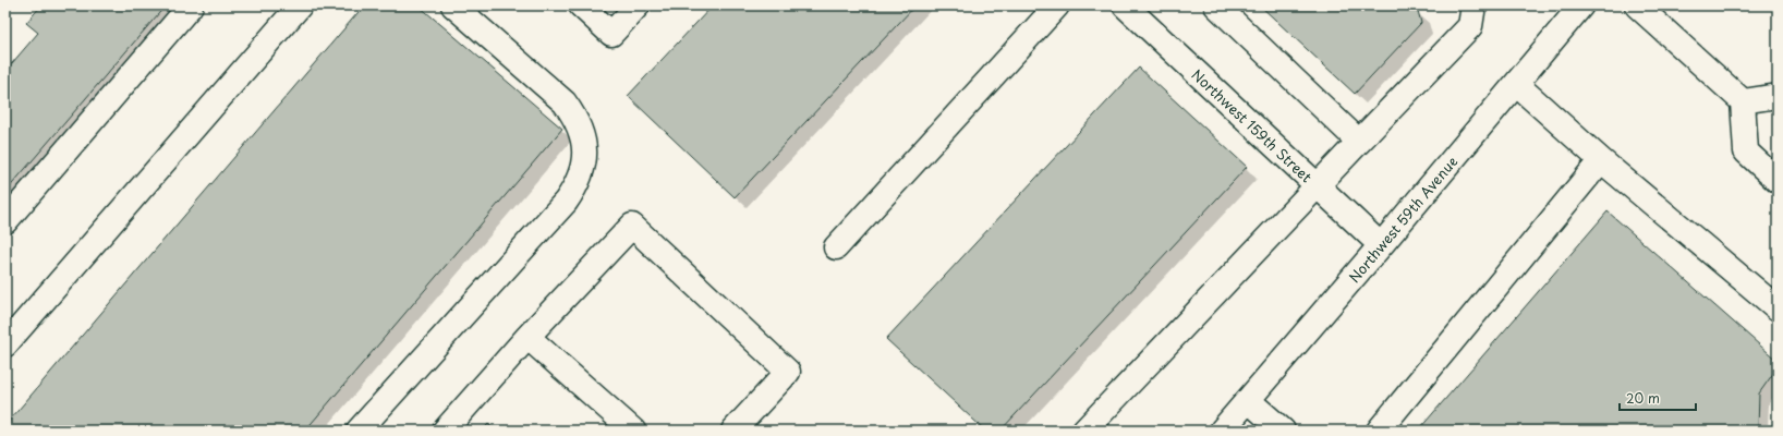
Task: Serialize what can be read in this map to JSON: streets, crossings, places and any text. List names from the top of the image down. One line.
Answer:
{"streets":{"street":["Northwest 159th Street","Northwest 59th Avenue"]},"crossings":[["Northwest 159th Street","Northwest 59th Avenue"]],"scale_bar":"20 m"}
